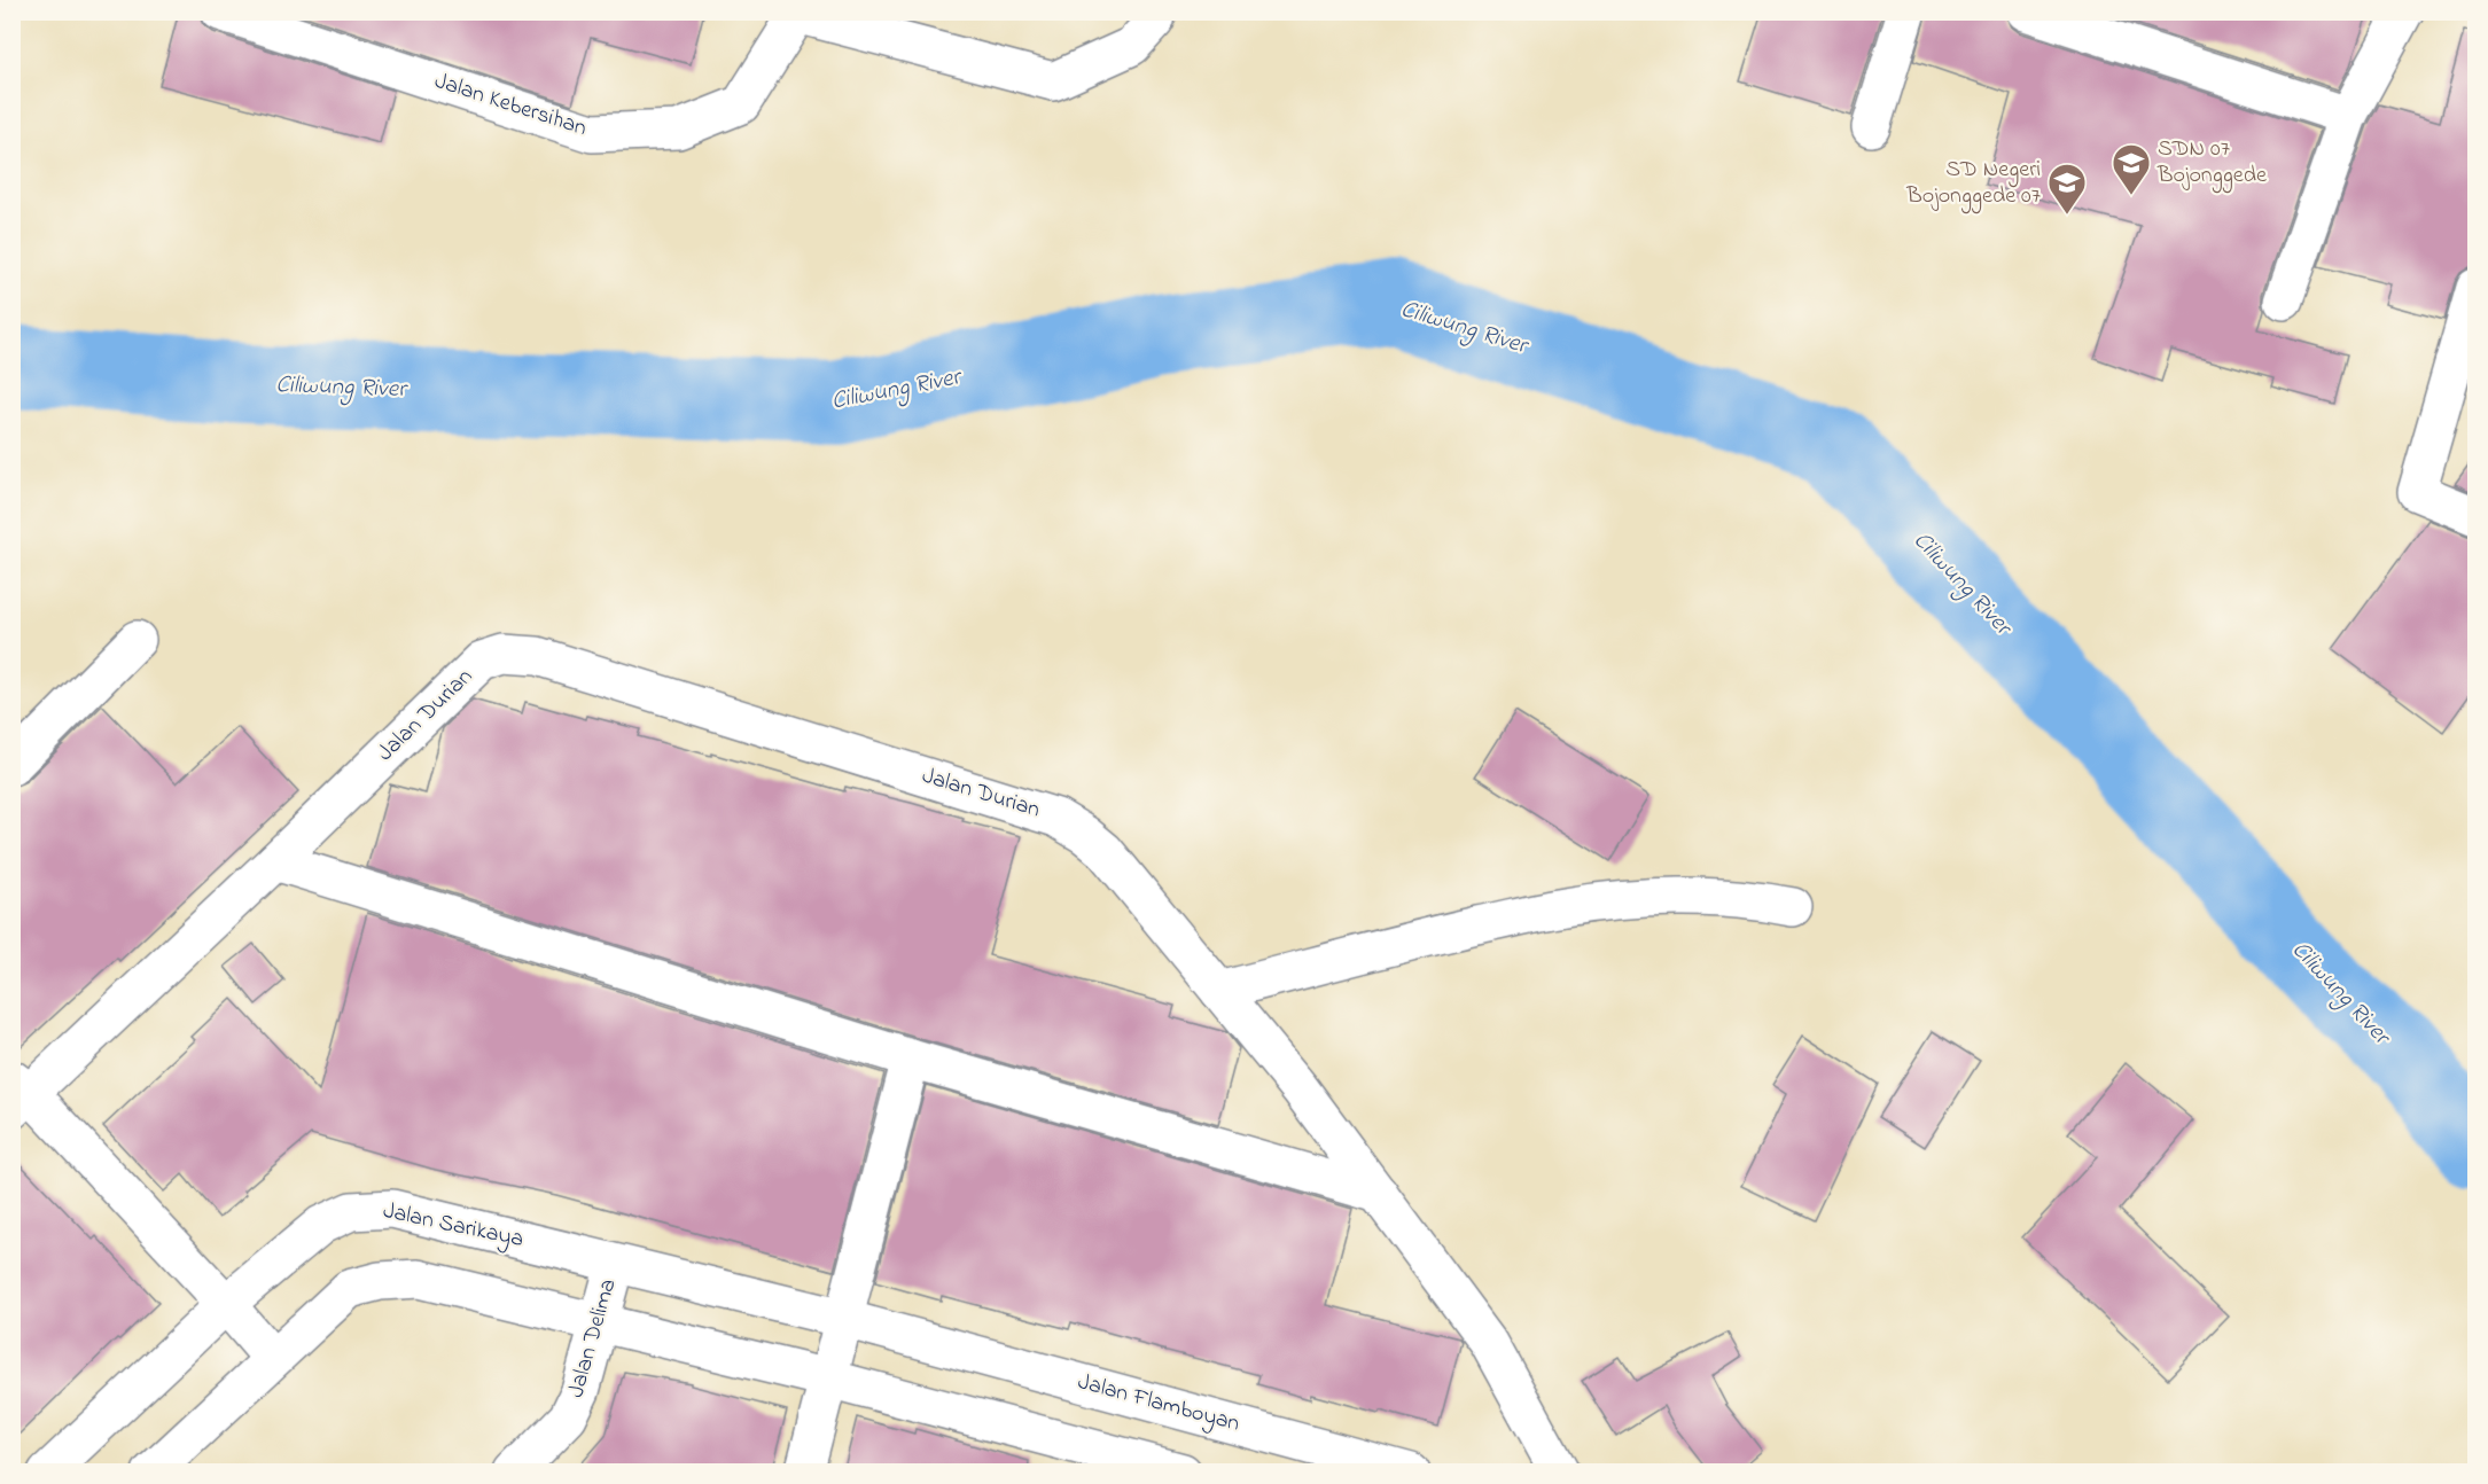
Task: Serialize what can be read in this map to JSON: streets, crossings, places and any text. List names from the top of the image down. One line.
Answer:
{"streets":{"street":["Jalan Kebersihan","Jalan Durian","Jalan Sarikaya","Jalan Delima","Jalan Flamboyan"]},"crossings":[["Jalan Sarikaya","Jalan Delima"],["Jalan Sarikaya","Jalan Flamboyan"]],"water":["Ciliwung River"],"places":{"school or university":["SDN 07 Bojonggede","SD Negeri Bojonggede 07"]}}
